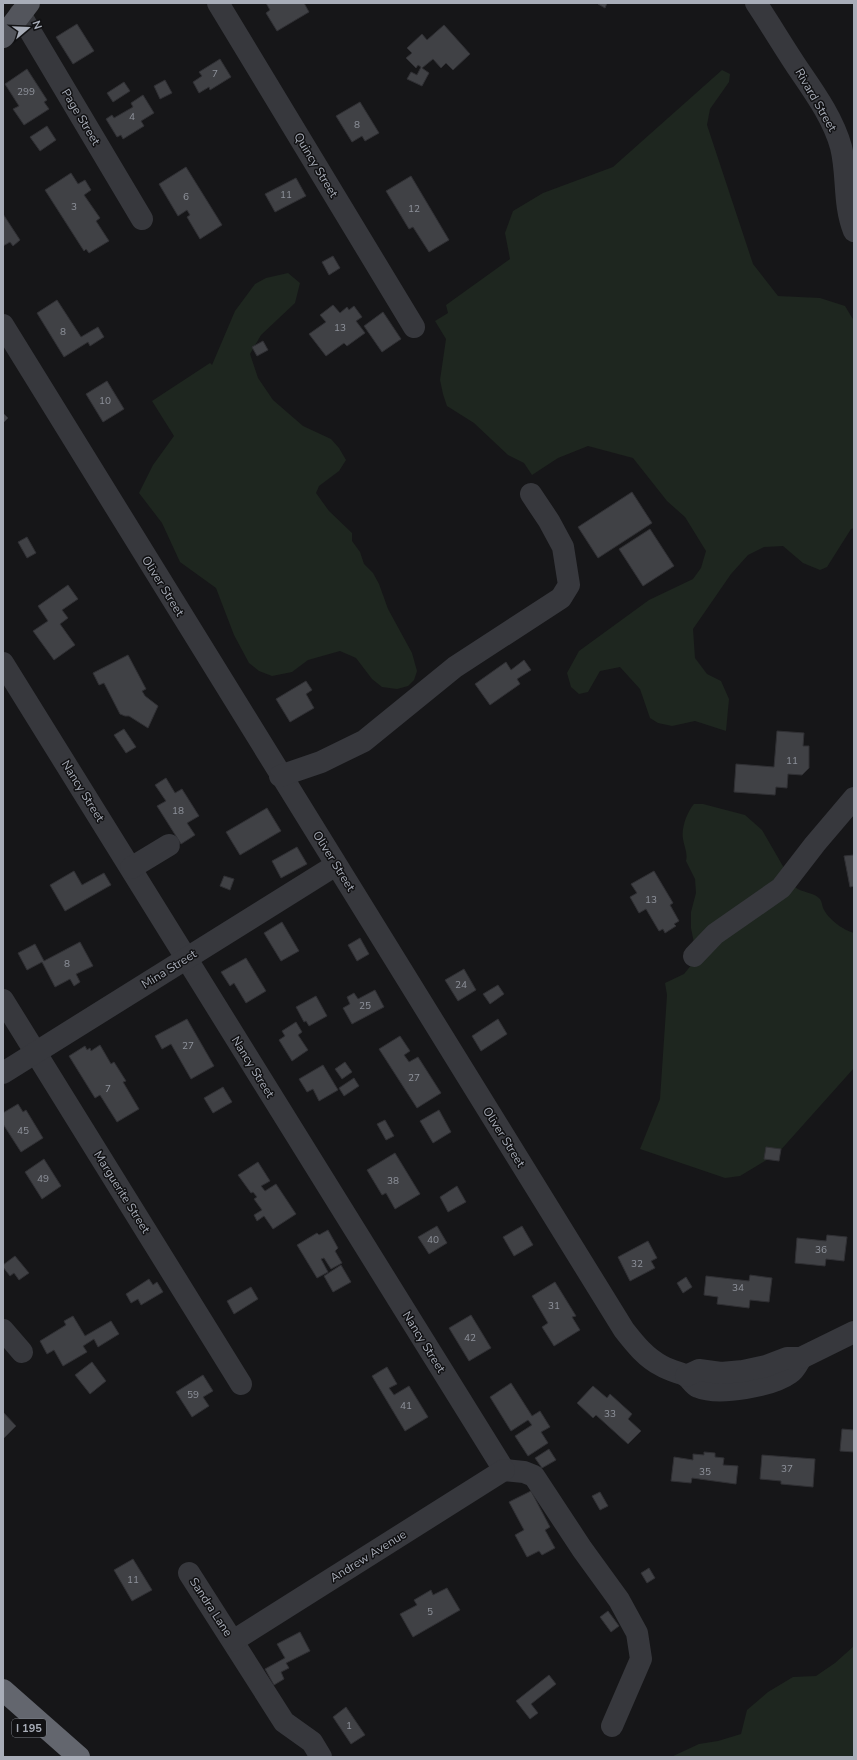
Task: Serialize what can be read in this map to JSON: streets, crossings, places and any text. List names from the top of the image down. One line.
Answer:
{"streets":{"highway":["I 195"],"street":["Rivard Street","Page Street","Quincy Street","Oliver Street","Nancy Street","Mina Street","Marguerite Street","Andrew Avenue","Sandra Lane"]},"crossings":[["Oliver Street","Mina Street"],["Nancy Street","Mina Street"],["Nancy Street","Andrew Avenue"],["Mina Street","Marguerite Street"],["Andrew Avenue","Sandra Lane"]],"house_numbers":["7","299","4","8","11","6","3","12","13","8","10","11","18","13","8","24","25","27","27","7","45","49","38","40","36","32","34","31","42","59","41","33","37","35","11","5","1"],"north":"right"}
